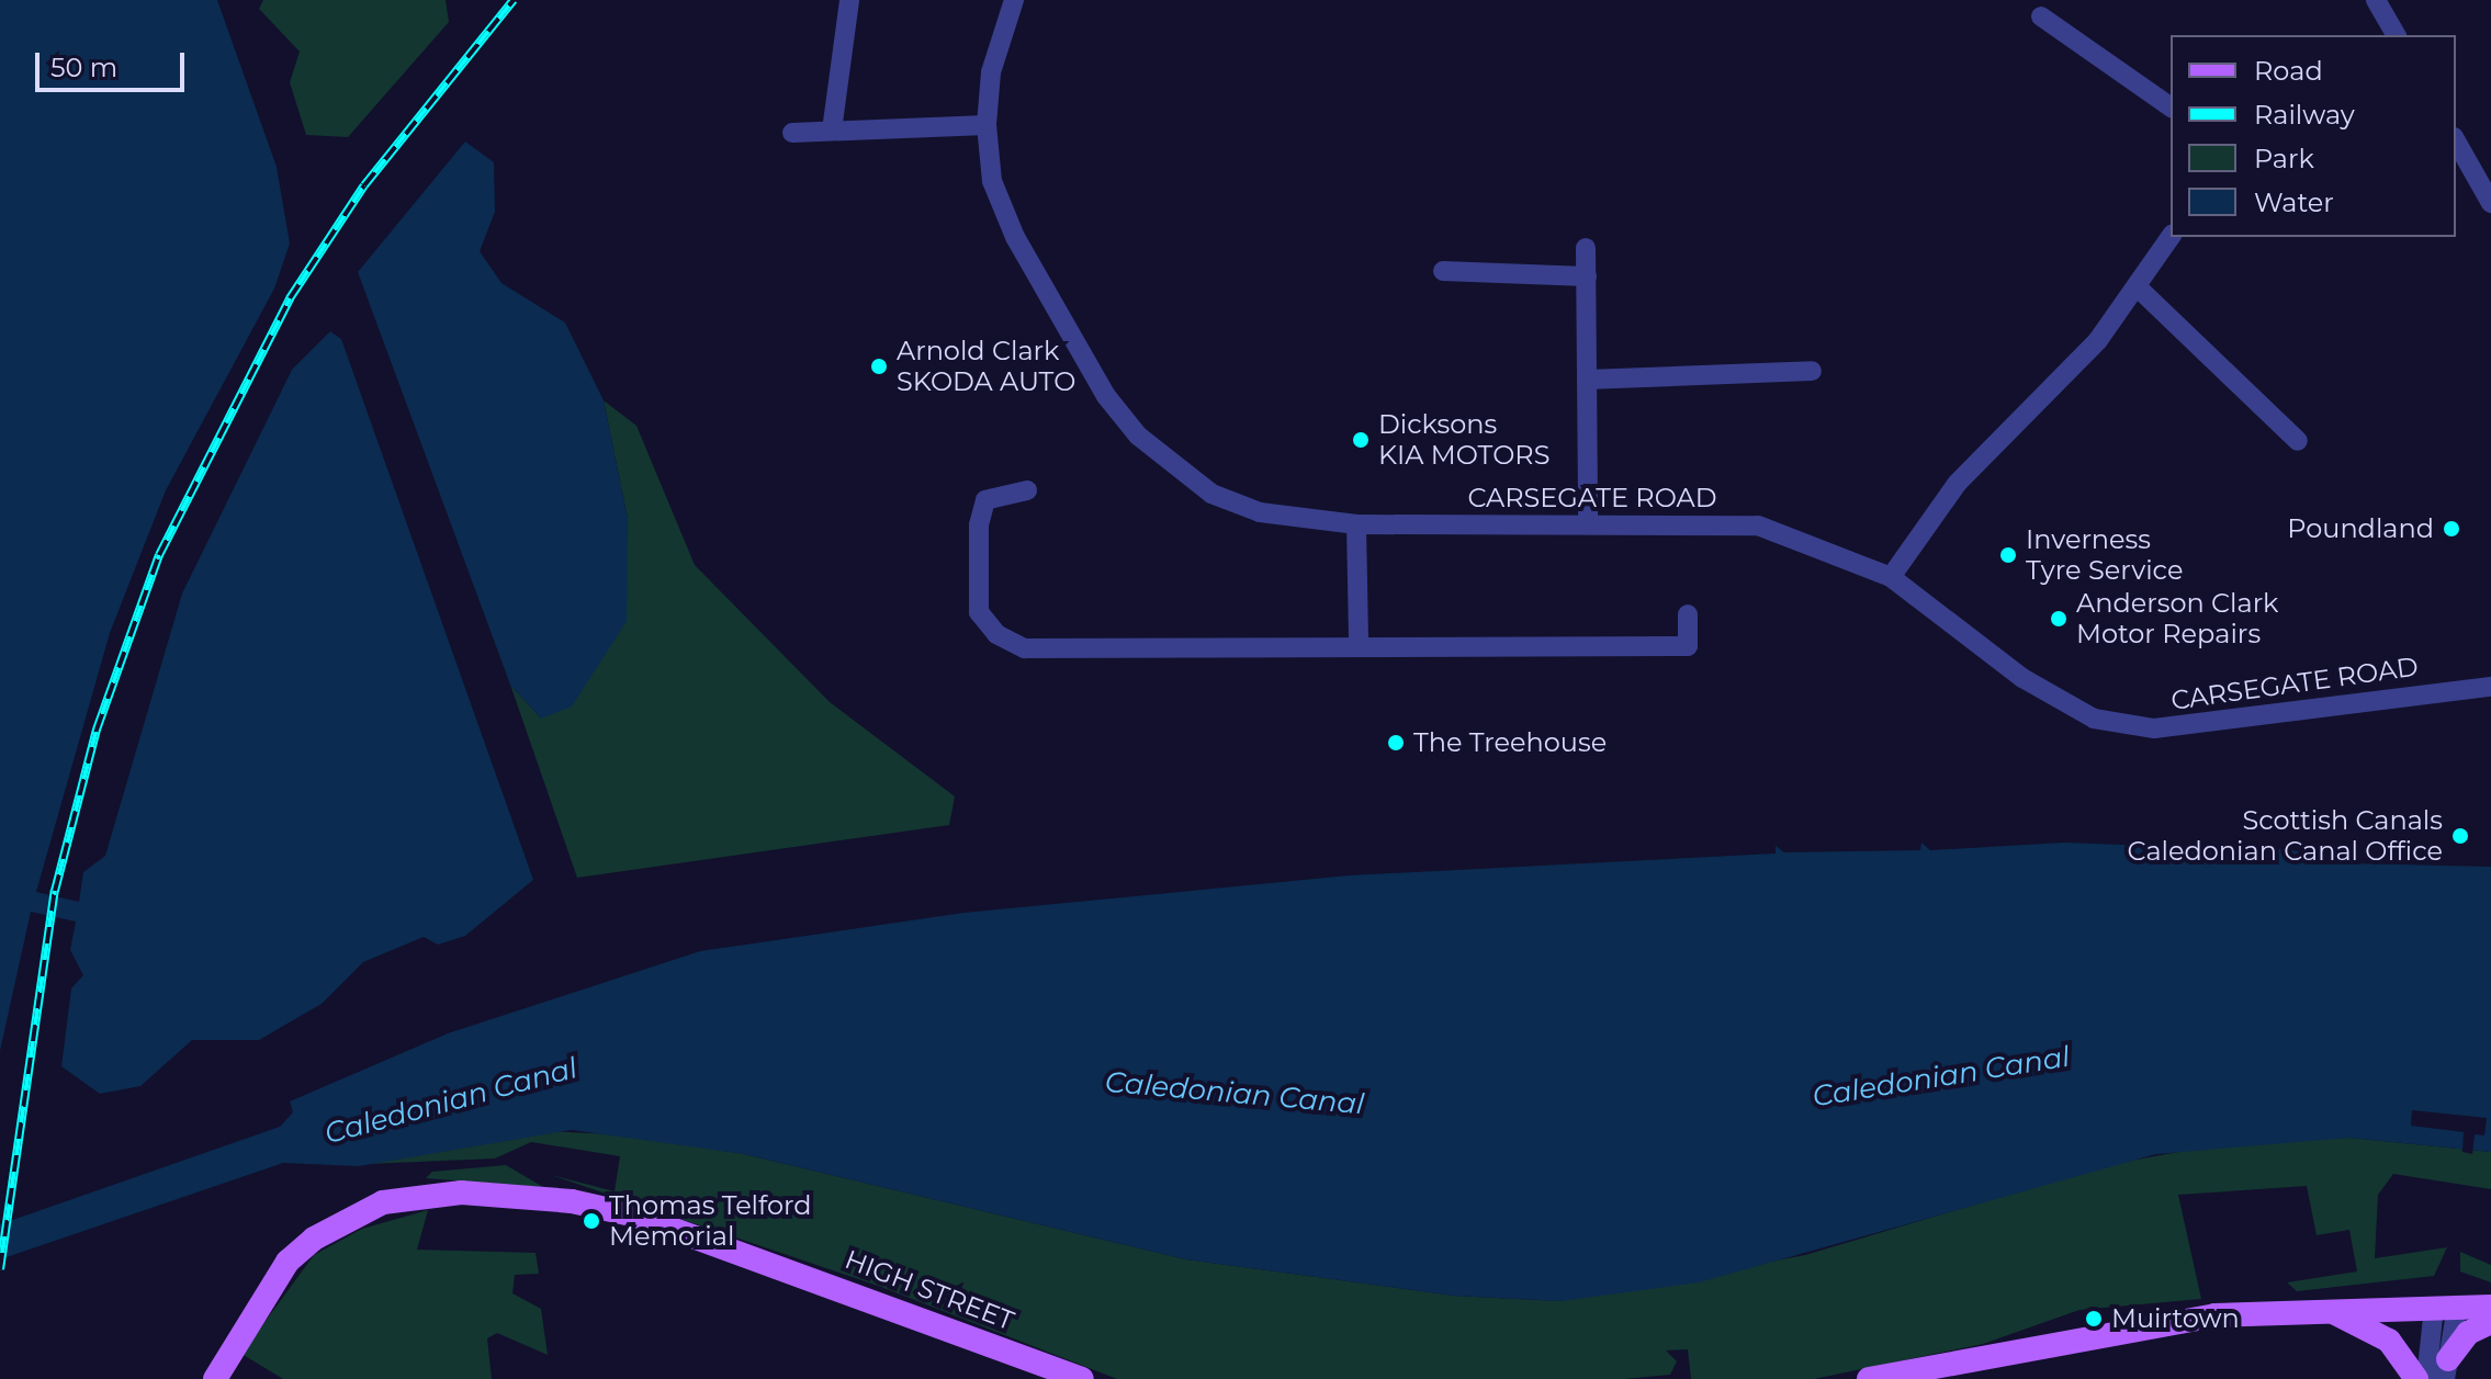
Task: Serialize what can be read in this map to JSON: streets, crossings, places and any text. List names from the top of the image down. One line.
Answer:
{"streets":{"main road":["HIGH STREET"],"street":["CARSEGATE ROAD"]},"water":["Caledonian Canal"],"places":["Arnold Clark SKODA AUTO","Dicksons KIA MOTORS","Poundland","Inverness Tyre Service","Anderson Clark Motor Repairs","The Treehouse","Scottish Canals Caledonian Canal Office","Thomas Telford Memorial","Muirtown"],"legend":["Road","Railway","Park","Water"],"scale_bar":"50 m"}
